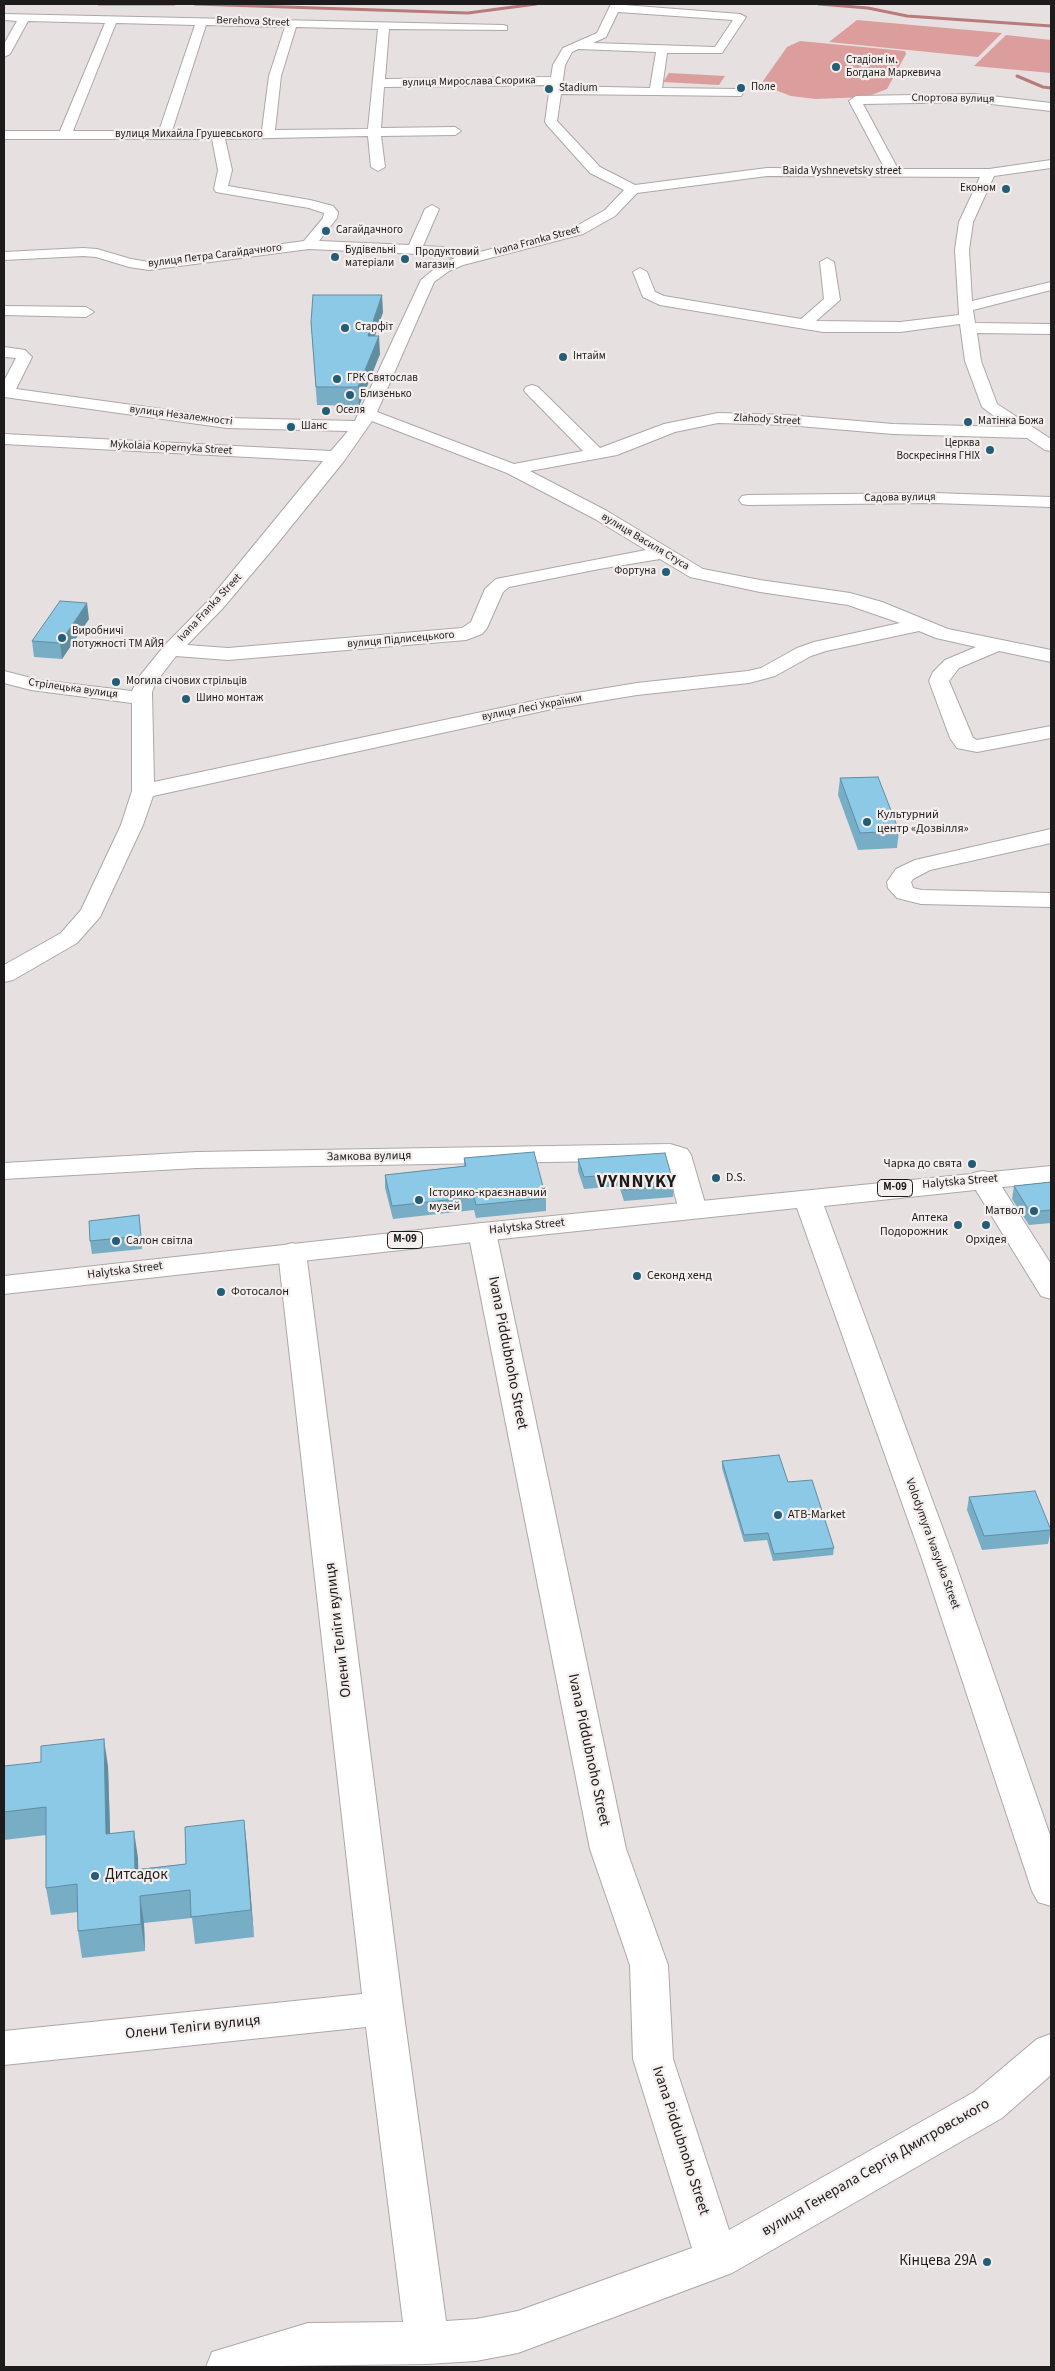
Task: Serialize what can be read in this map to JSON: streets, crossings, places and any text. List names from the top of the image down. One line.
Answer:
{"streets":{"street":["Berehova Street","вулиця Мирослава Скорика","Спортова вулиця","вулиця Михайла Грушевського","Baida Vyshnevetsky street","Ivana Franka Street","вулиця Петра Сагайдачного","вулиця Незалежності","Zlahody Street","Mykolaia Kopernyka Street","Садова вулиця","вулиця Василя Стуса","вулиця Підлисецького","Стрілецька вулиця","вулиця Лесі Українки","Замкова вулиця","Halytska Street","М-09","Ivana Piddubnoho Street","Volodymyra Ivasyuka Street","Олени Теліги вулиця","вулиця Генерала Сергія Дмитровського"]},"crossings":[["Спортова вулиця","Baida Vyshnevetsky street"],["Baida Vyshnevetsky street","Ivana Franka Street"],["Ivana Franka Street","вулиця Петра Сагайдачного"],["Ivana Franka Street","вулиця Незалежності"],["Ivana Franka Street","Mykolaia Kopernyka Street"],["Ivana Franka Street","вулиця Василя Стуса"],["Ivana Franka Street","вулиця Підлисецького"],["Ivana Franka Street","Стрілецька вулиця"],["Ivana Franka Street","вулиця Лесі Українки"],["вулиця Незалежності","вулиця Василя Стуса"],["Zlahody Street","вулиця Василя Стуса"],["вулиця Василя Стуса","вулиця Підлисецького"],["вулиця Василя Стуса","вулиця Лесі Українки"],["Замкова вулиця","Halytska Street"],["Halytska Street","Ivana Piddubnoho Street"],["Halytska Street","Volodymyra Ivasyuka Street"],["Halytska Street","Олени Теліги вулиця"],["Ivana Piddubnoho Street","вулиця Генерала Сергія Дмитровського"],["Олени Теліги вулиця","вулиця Генерала Сергія Дмитровського"]],"districts":["VYNNYKY"],"places":["Стадіон ім. Богдана Маркевича","Поле","Stadium","Економ","Сагайдачного","Будівельні матеріали","Продуктовий магазин","Старфіт","Інтайм","ГРК Святослав","Близенько","Оселя","Матінка Божа","Шанс","Церква Воскресіння ГНІХ","Фортуна","Виробничі потужності ТМ АЙЯ","Могила січових стрільців","Шино монтаж","Культурний центр «Дозвілля»","Чарка до свята","D.S.","Історико-краєзнавчий музей","Матвол","Аптека Подорожник","Орхідея","Салон світла","Секонд хенд","Фотосалон","ATB-Market","Дитсадок","Кінцева 29А"]}
